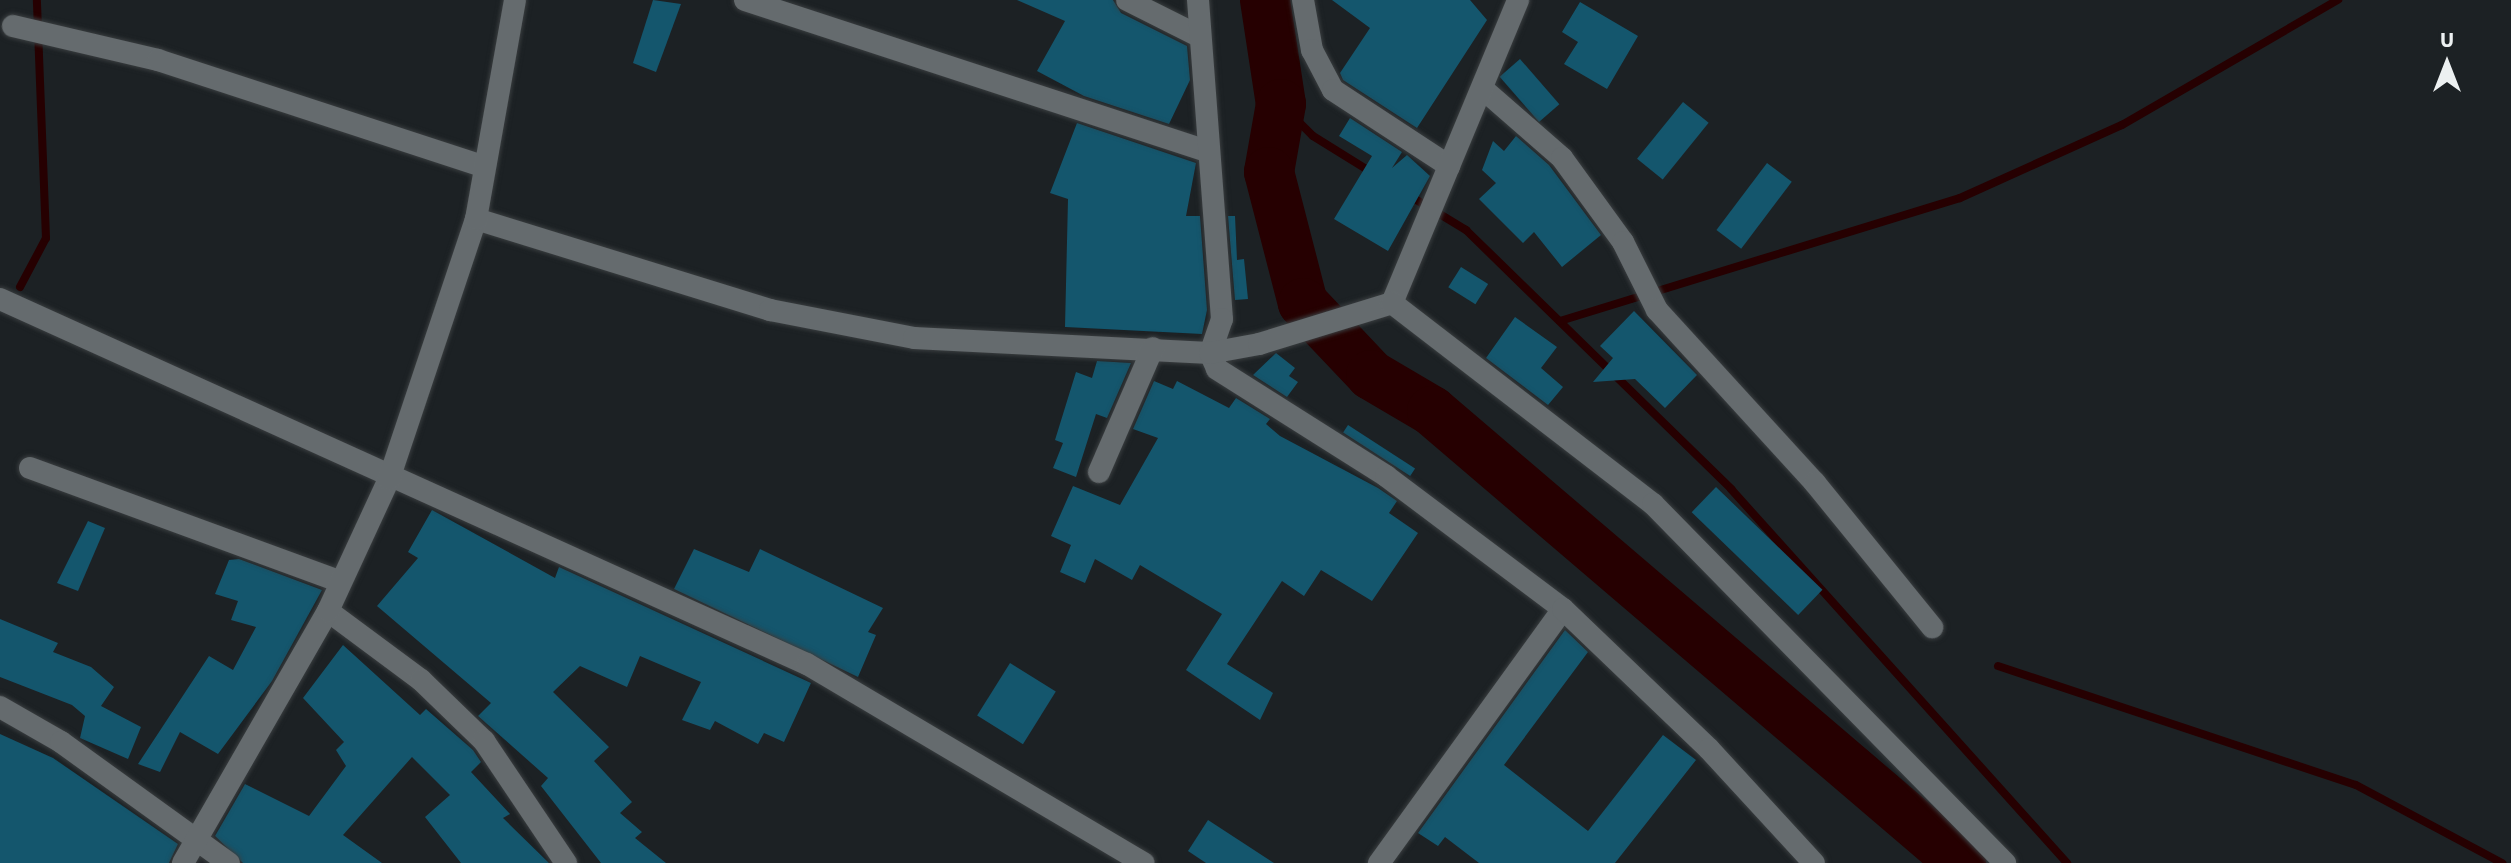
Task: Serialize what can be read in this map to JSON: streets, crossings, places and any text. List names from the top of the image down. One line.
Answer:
{"north":"top"}
